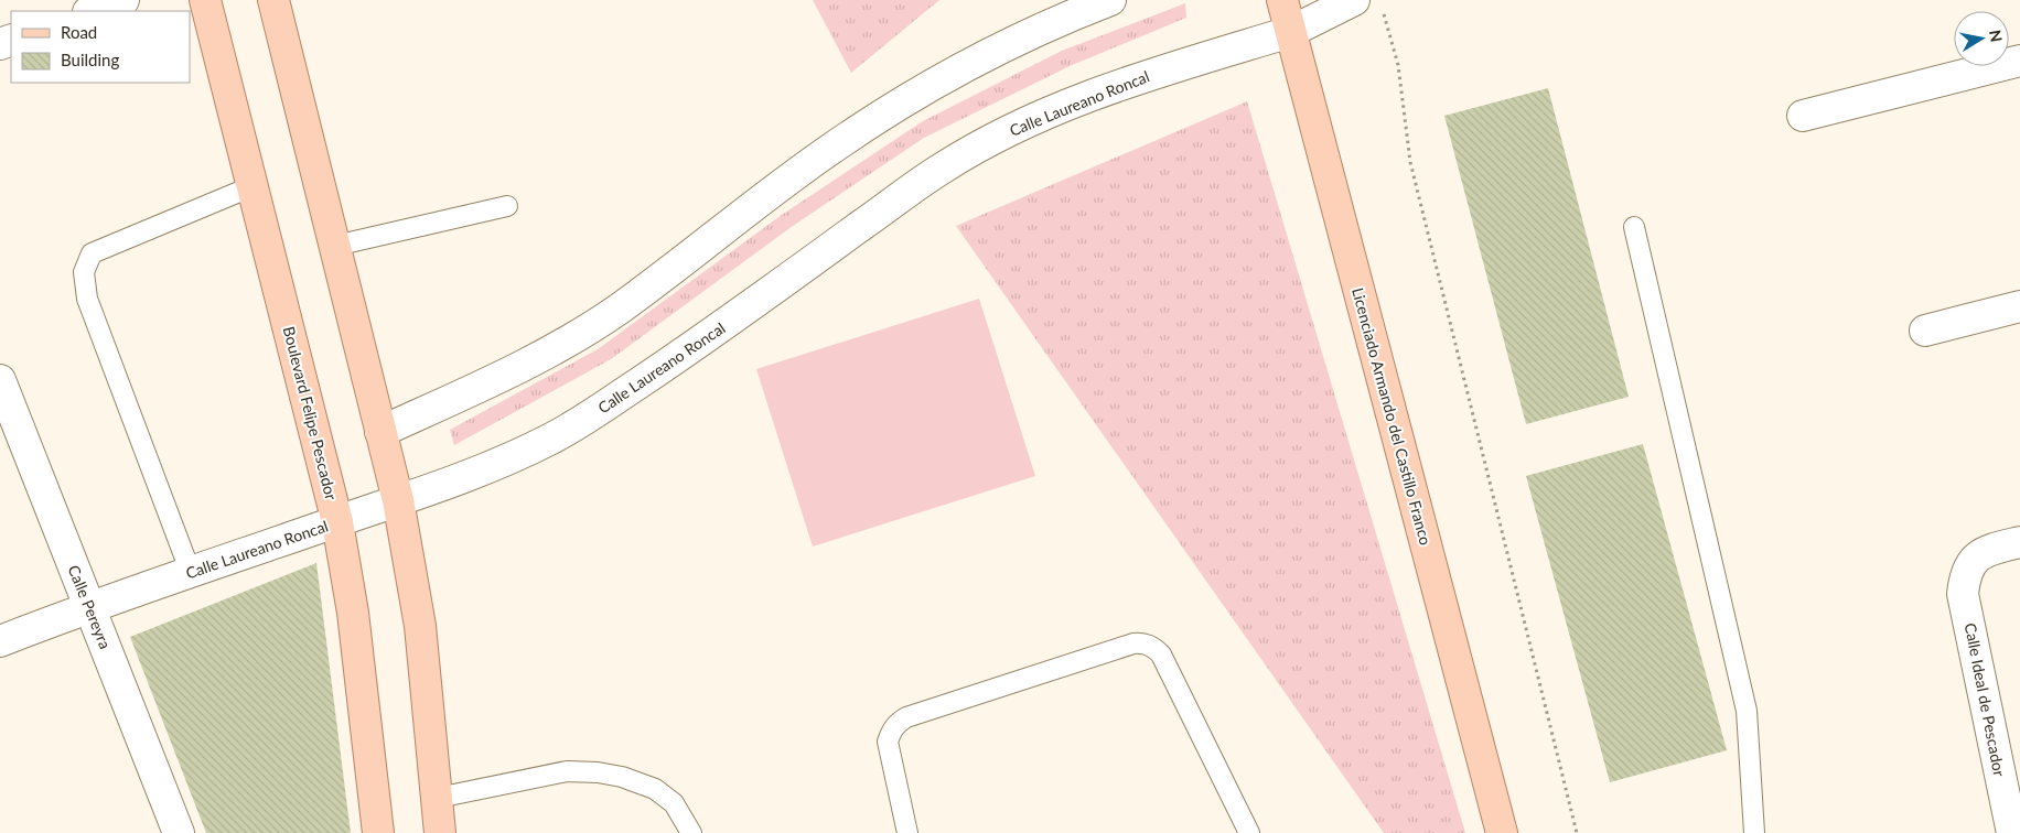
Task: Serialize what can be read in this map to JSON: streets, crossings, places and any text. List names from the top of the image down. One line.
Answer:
{"streets":{"main road":["Boulevard Felipe Pescador","Licenciado Armando del Castillo Franco"],"street":["Calle Laureano Roncal","Calle Pereyra","Calle Ideal de Pescador"]},"crossings":[["Calle Laureano Roncal","Boulevard Felipe Pescador"],["Calle Laureano Roncal","Licenciado Armando del Castillo Franco"],["Calle Laureano Roncal","Calle Pereyra"]],"legend":["Road","Building"],"north":"right"}
